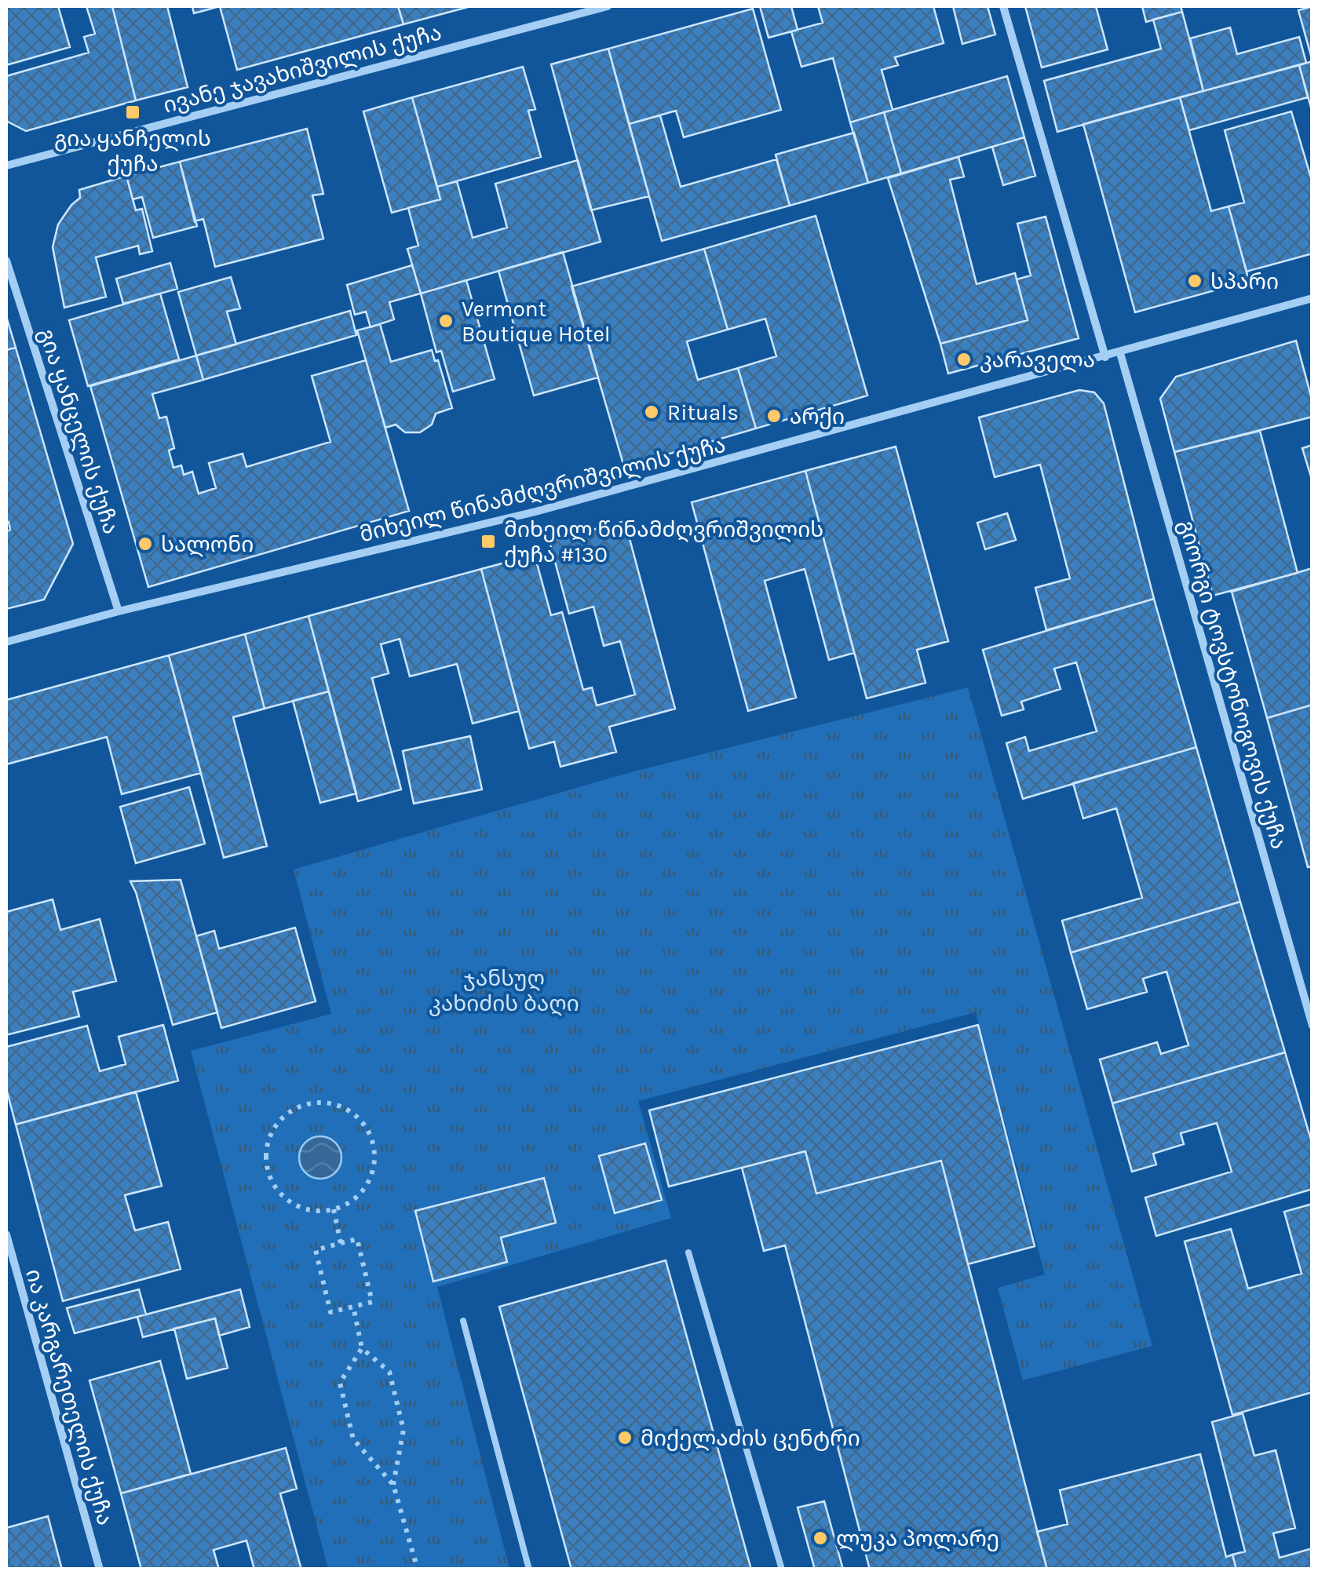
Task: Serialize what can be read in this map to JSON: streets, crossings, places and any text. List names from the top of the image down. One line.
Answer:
{"streets":{"street":["ივანე ჯავახიშვილის ქუჩა","გია ყანცელის ქუჩა","მიხეილ წინამძღვრიშვილის ქუჩა","გიორგი ტოვსტონოგოვის ქუჩა","ია კარგარეთელის ქუჩა"]},"crossings":[["გია ყანცელის ქუჩა","მიხეილ წინამძღვრიშვილის ქუჩა"],["მიხეილ წინამძღვრიშვილის ქუჩა","გიორგი ტოვსტონოგოვის ქუჩა"]],"parks":["ჯანსუღ კახიძის ბაღი"],"places":{"transit":["გია ყანჩელის ქუჩა","მიხეილ წინამძღვრიშვილის ქუჩა #130"],"other":["სპარი","Vermont Boutique Hotel","კარაველა","Rituals","არქი","სალონი","მიქელაძის ცენტრი","ლუკა პოლარე"]}}
